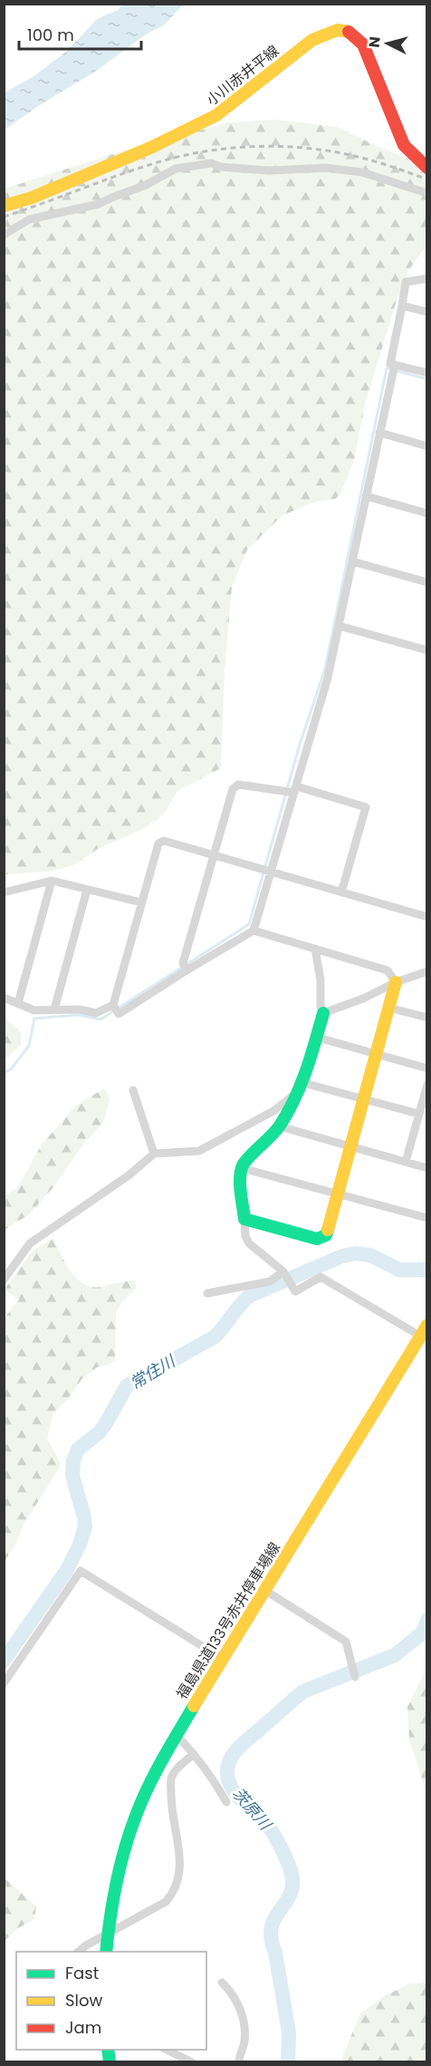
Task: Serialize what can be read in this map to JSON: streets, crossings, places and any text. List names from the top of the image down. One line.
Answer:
{"streets":{"main road":["小川赤井平線","福島県道133号赤井停車場線"]},"water":["常住川","茨原川"],"legend":["Fast","Slow","Jam"],"scale_bar":"100 m","north":"left"}
